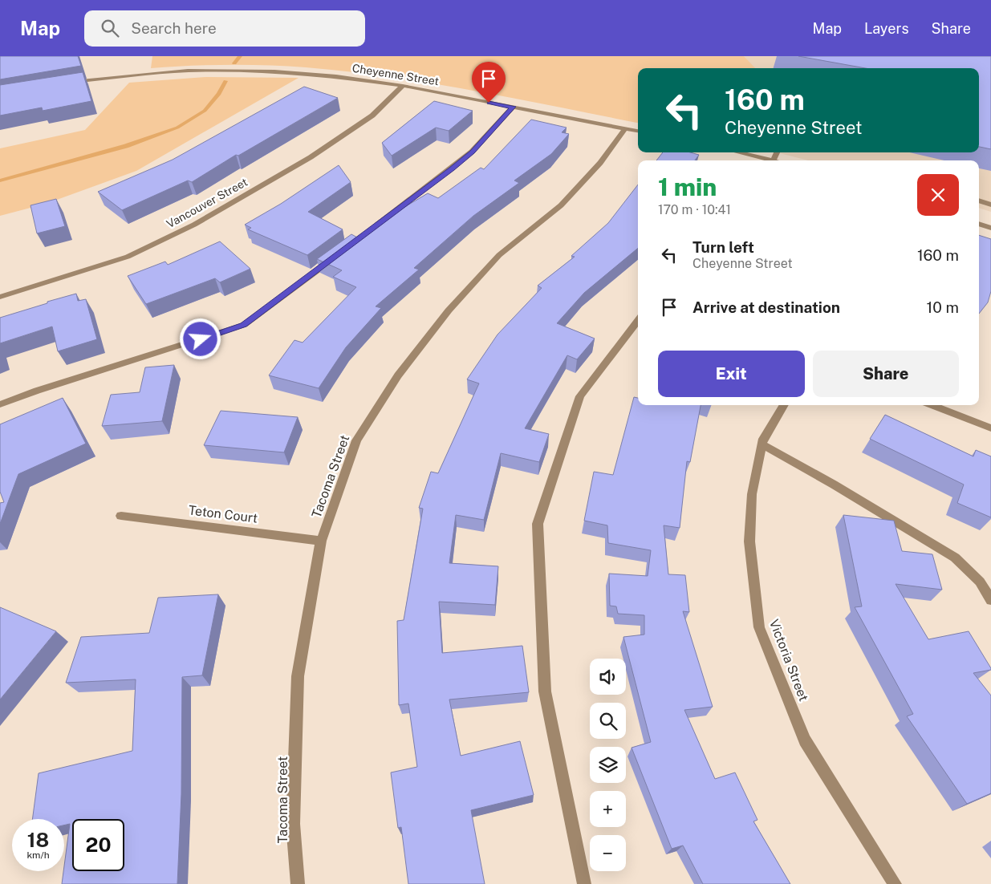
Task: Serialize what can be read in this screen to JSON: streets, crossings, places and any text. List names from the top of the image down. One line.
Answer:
{"streets":{"street":["Cheyenne Street","Vancouver Street","Tacoma Street","Teton Court","Victoria Street"]},"crossings":[["Cheyenne Street","Vancouver Street"],["Cheyenne Street","Tacoma Street"],["Tacoma Street","Teton Court"]],"page":{"header":"Map","search":"Search here","nav":["Map","Layers","Share"],"turn":["160 m","Cheyenne Street"],"heading":["1 min","170 m · 10:41"],"list":[{"name":"Turn left","note":"Cheyenne Street","value":"160 m"},{"name":"Arrive at destination","value":"10 m"}],"buttons":["Exit","Share"],"map_buttons":["+","−"],"speed":"18 km/h","limit":"20"}}
